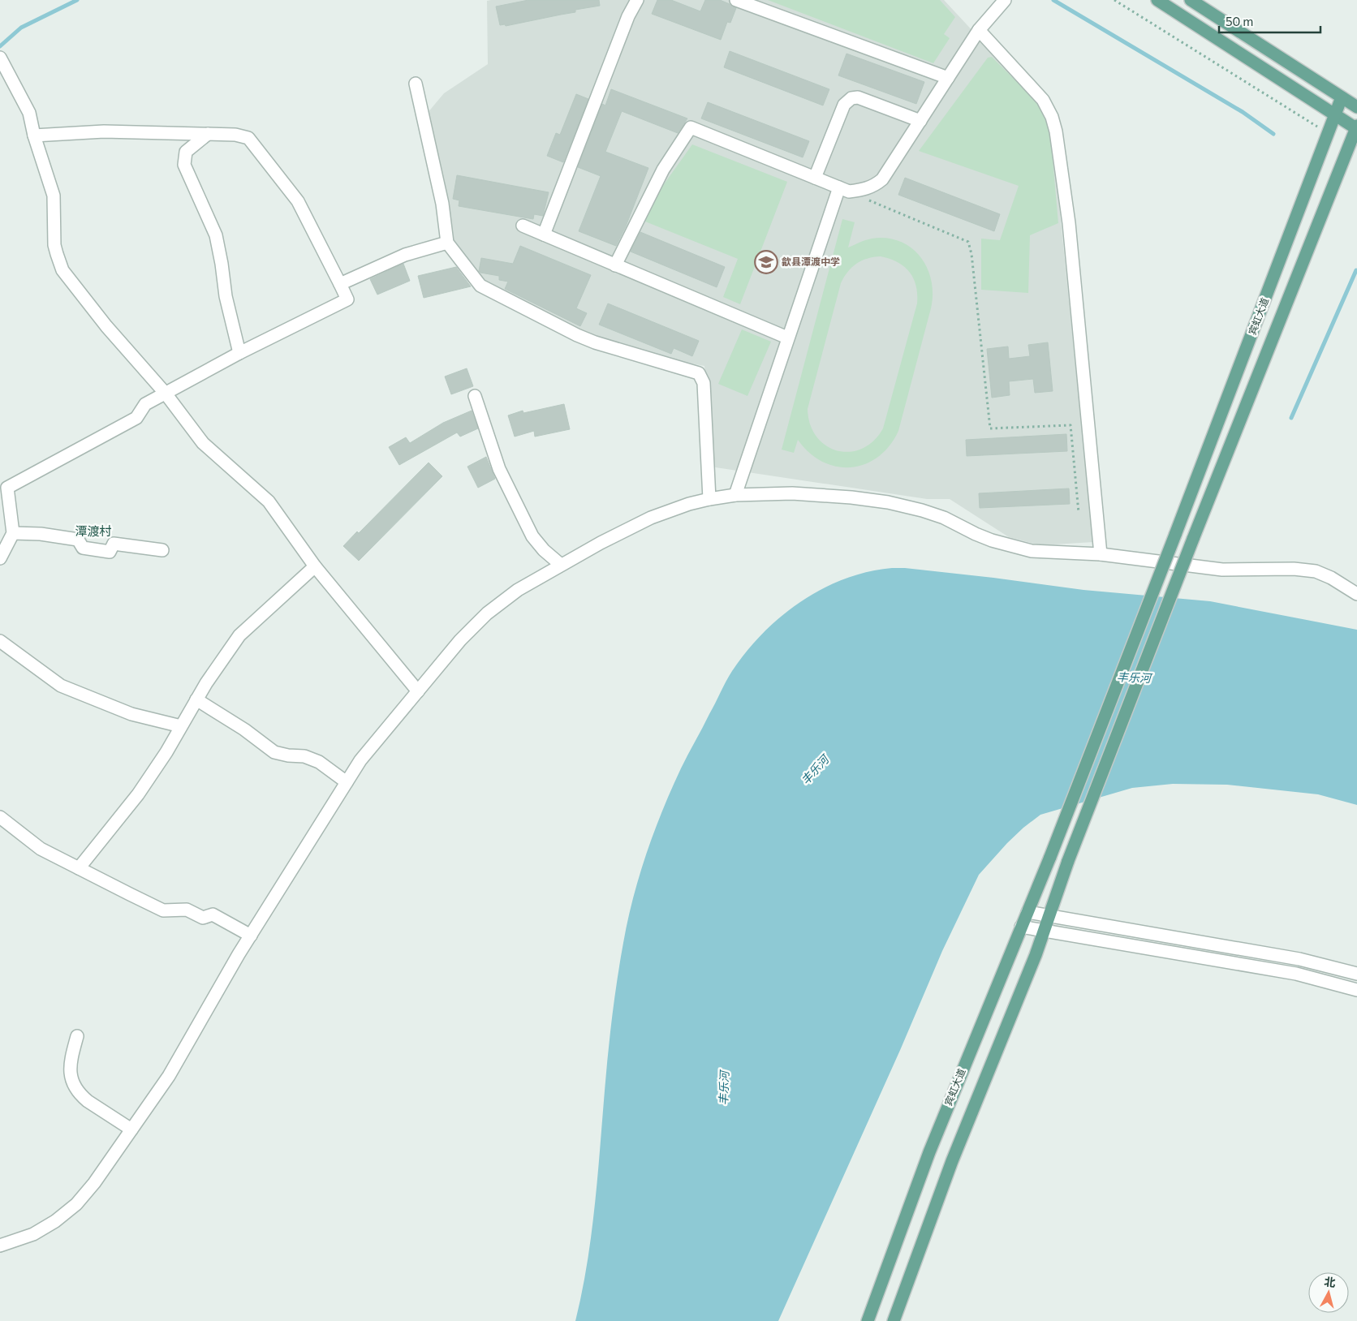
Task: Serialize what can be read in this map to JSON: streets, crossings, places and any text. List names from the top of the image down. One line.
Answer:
{"streets":{"main road":["宾虹大道"]},"districts":["潭渡村"],"water":["丰乐河"],"places":{"school or university":["歙县潭渡中学"]},"scale_bar":"50 m","north":"top"}
